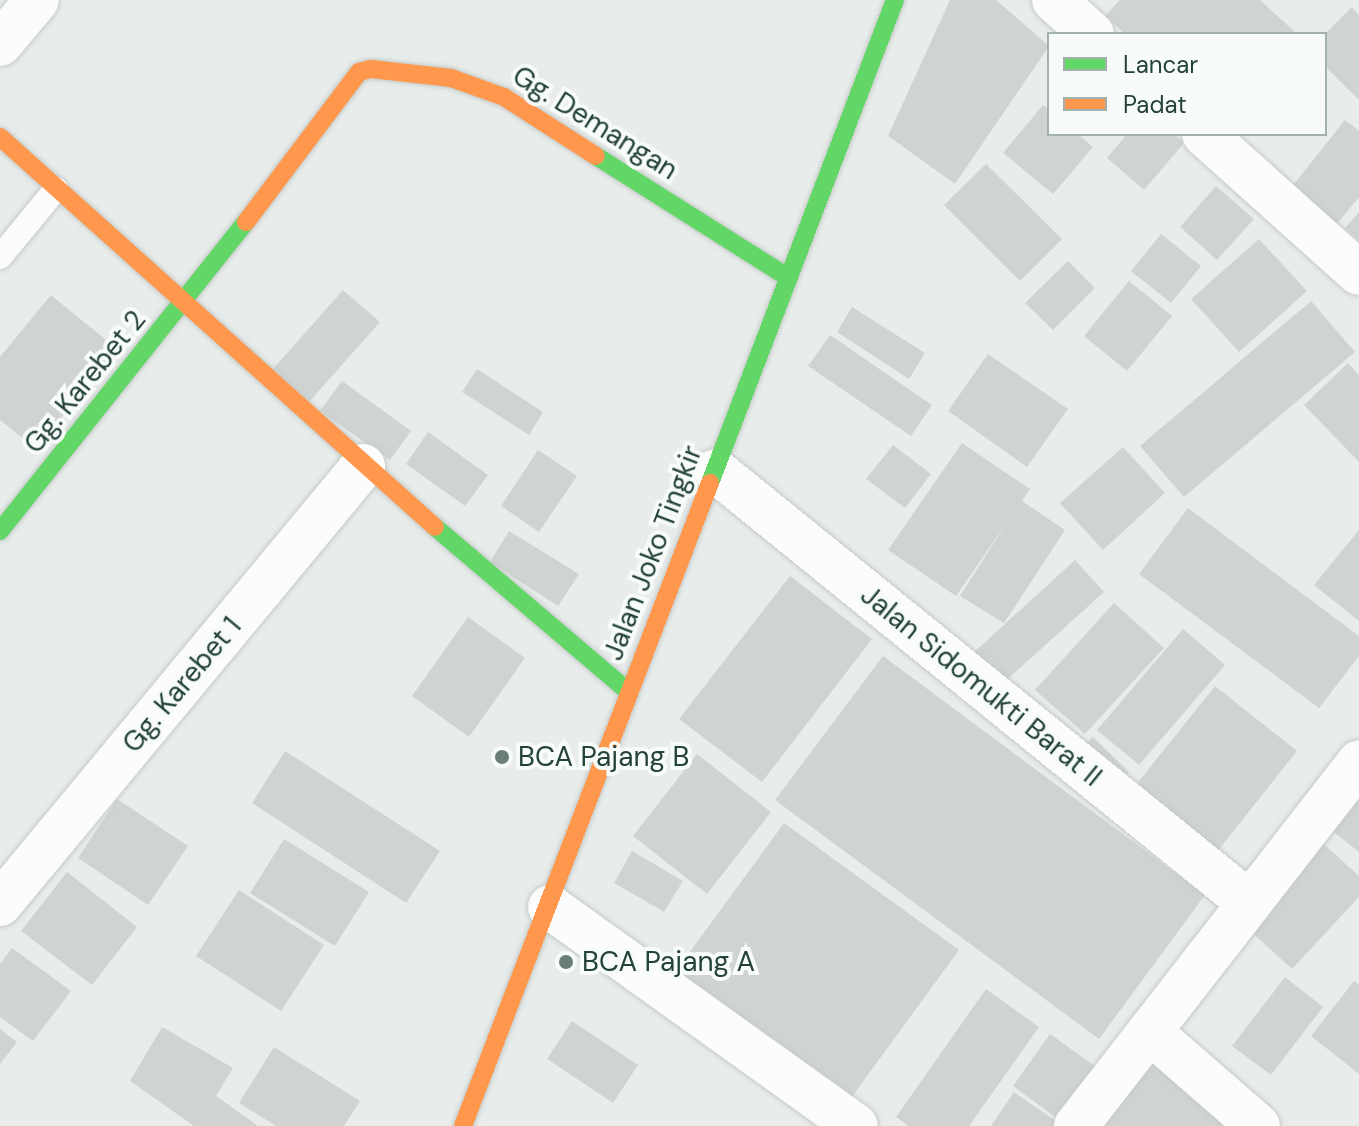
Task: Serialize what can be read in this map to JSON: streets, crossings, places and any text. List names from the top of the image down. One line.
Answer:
{"streets":{"street":["Gg. Demangan","Gg. Karebet 2","Jalan Joko Tingkir","Gg. Karebet 1","Jalan Sidomukti Barat II"]},"crossings":[["Gg. Demangan","Gg. Karebet 2"],["Gg. Demangan","Jalan Joko Tingkir"],["Jalan Joko Tingkir","Jalan Sidomukti Barat II"]],"places":["BCA Pajang B","BCA Pajang A"],"legend":["Lancar","Padat"]}
